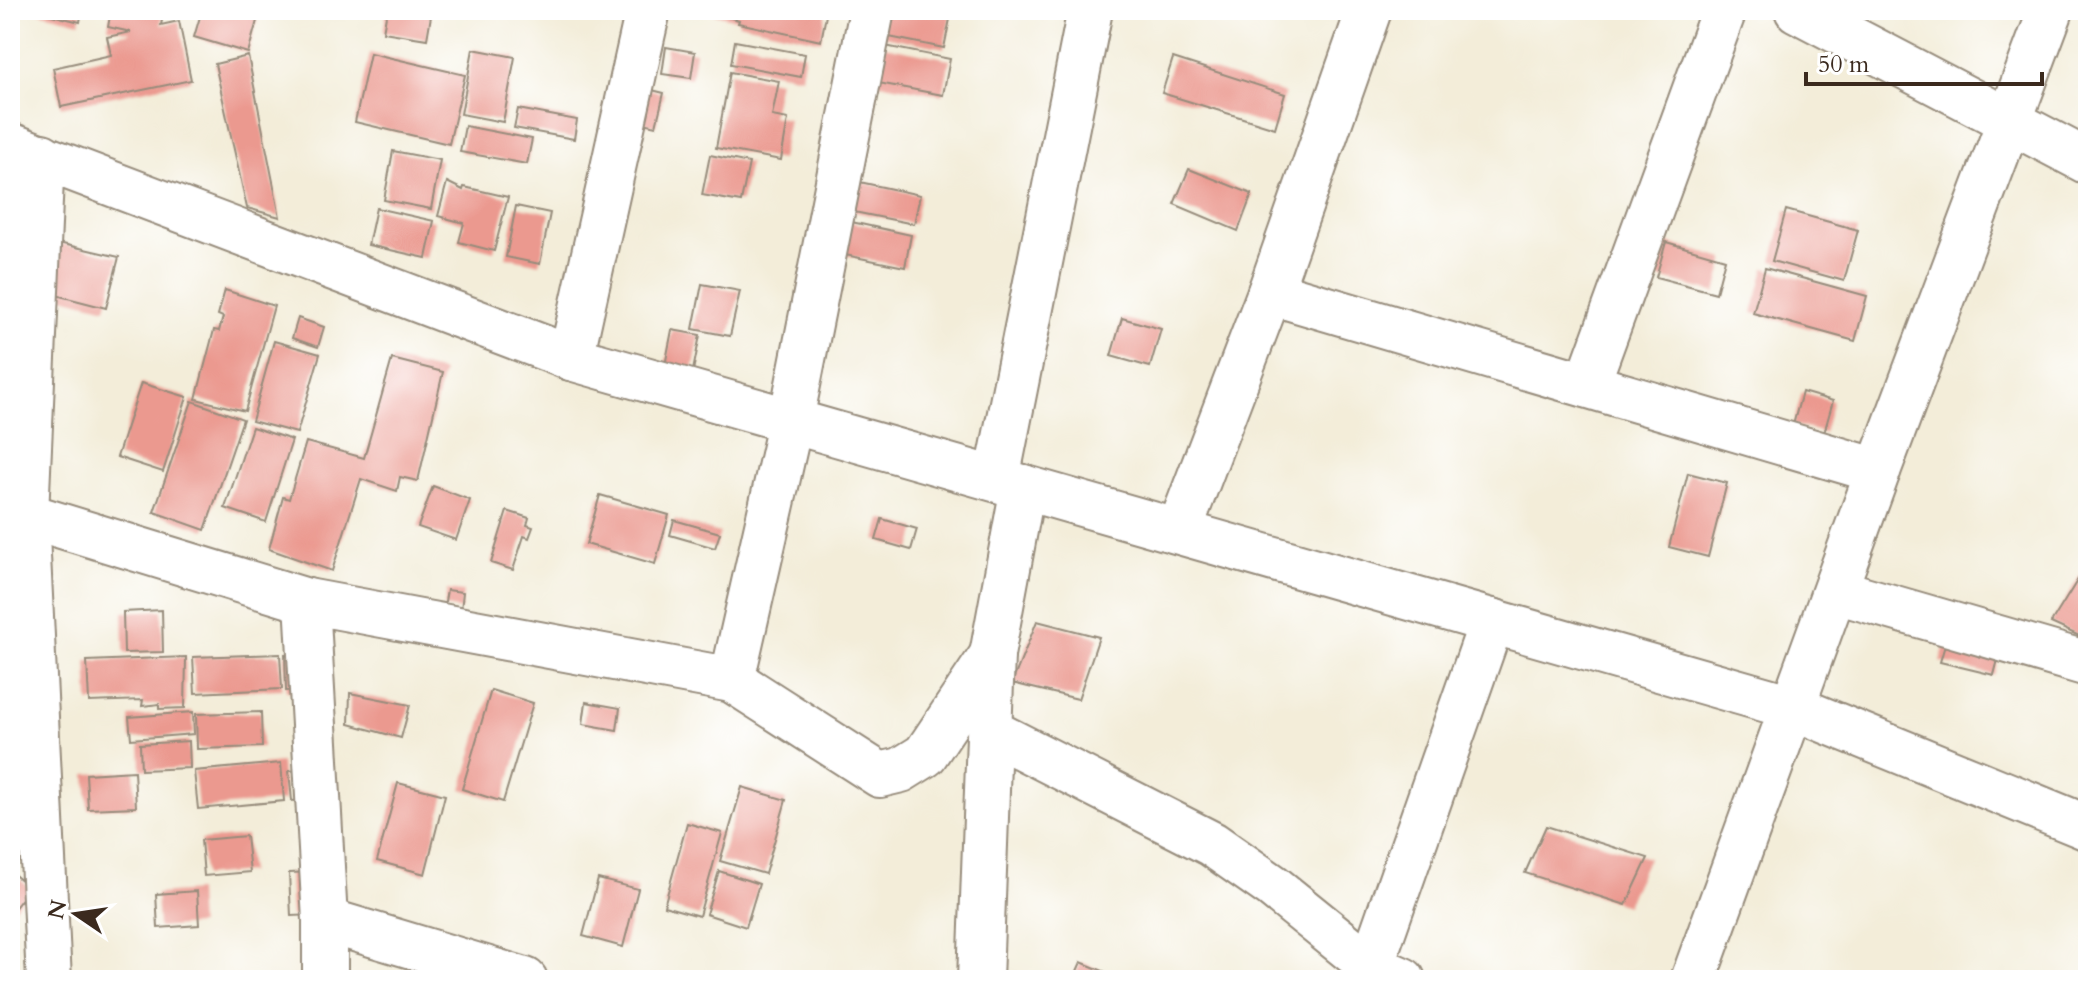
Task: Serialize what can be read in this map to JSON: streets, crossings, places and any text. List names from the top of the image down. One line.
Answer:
{"scale_bar":"50 m","north":"left"}
